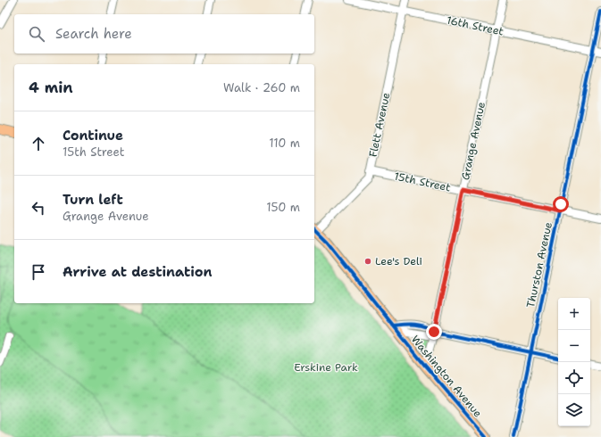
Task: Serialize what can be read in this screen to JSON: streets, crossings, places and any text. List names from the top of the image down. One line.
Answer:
{"streets":{"main road":["Washington Avenue"],"street":["16th Street","Flett Avenue","Grange Avenue","15th Street","Thurston Avenue"]},"crossings":[["16th Street","Flett Avenue"],["16th Street","Grange Avenue"],["16th Street","Thurston Avenue"],["Flett Avenue","15th Street"],["Flett Avenue","Washington Avenue"],["Grange Avenue","15th Street"],["Grange Avenue","Washington Avenue"],["15th Street","Thurston Avenue"]],"parks":["Erskine Park"],"places":["Lee's Deli"],"page":{"search":"Search here","heading":["4 min","Walk · 260 m"],"list":[["Continue","15th Street","110 m"],["Turn left","Grange Avenue","150 m"],"Arrive at destination"],"map_buttons":["+","−"]}}
